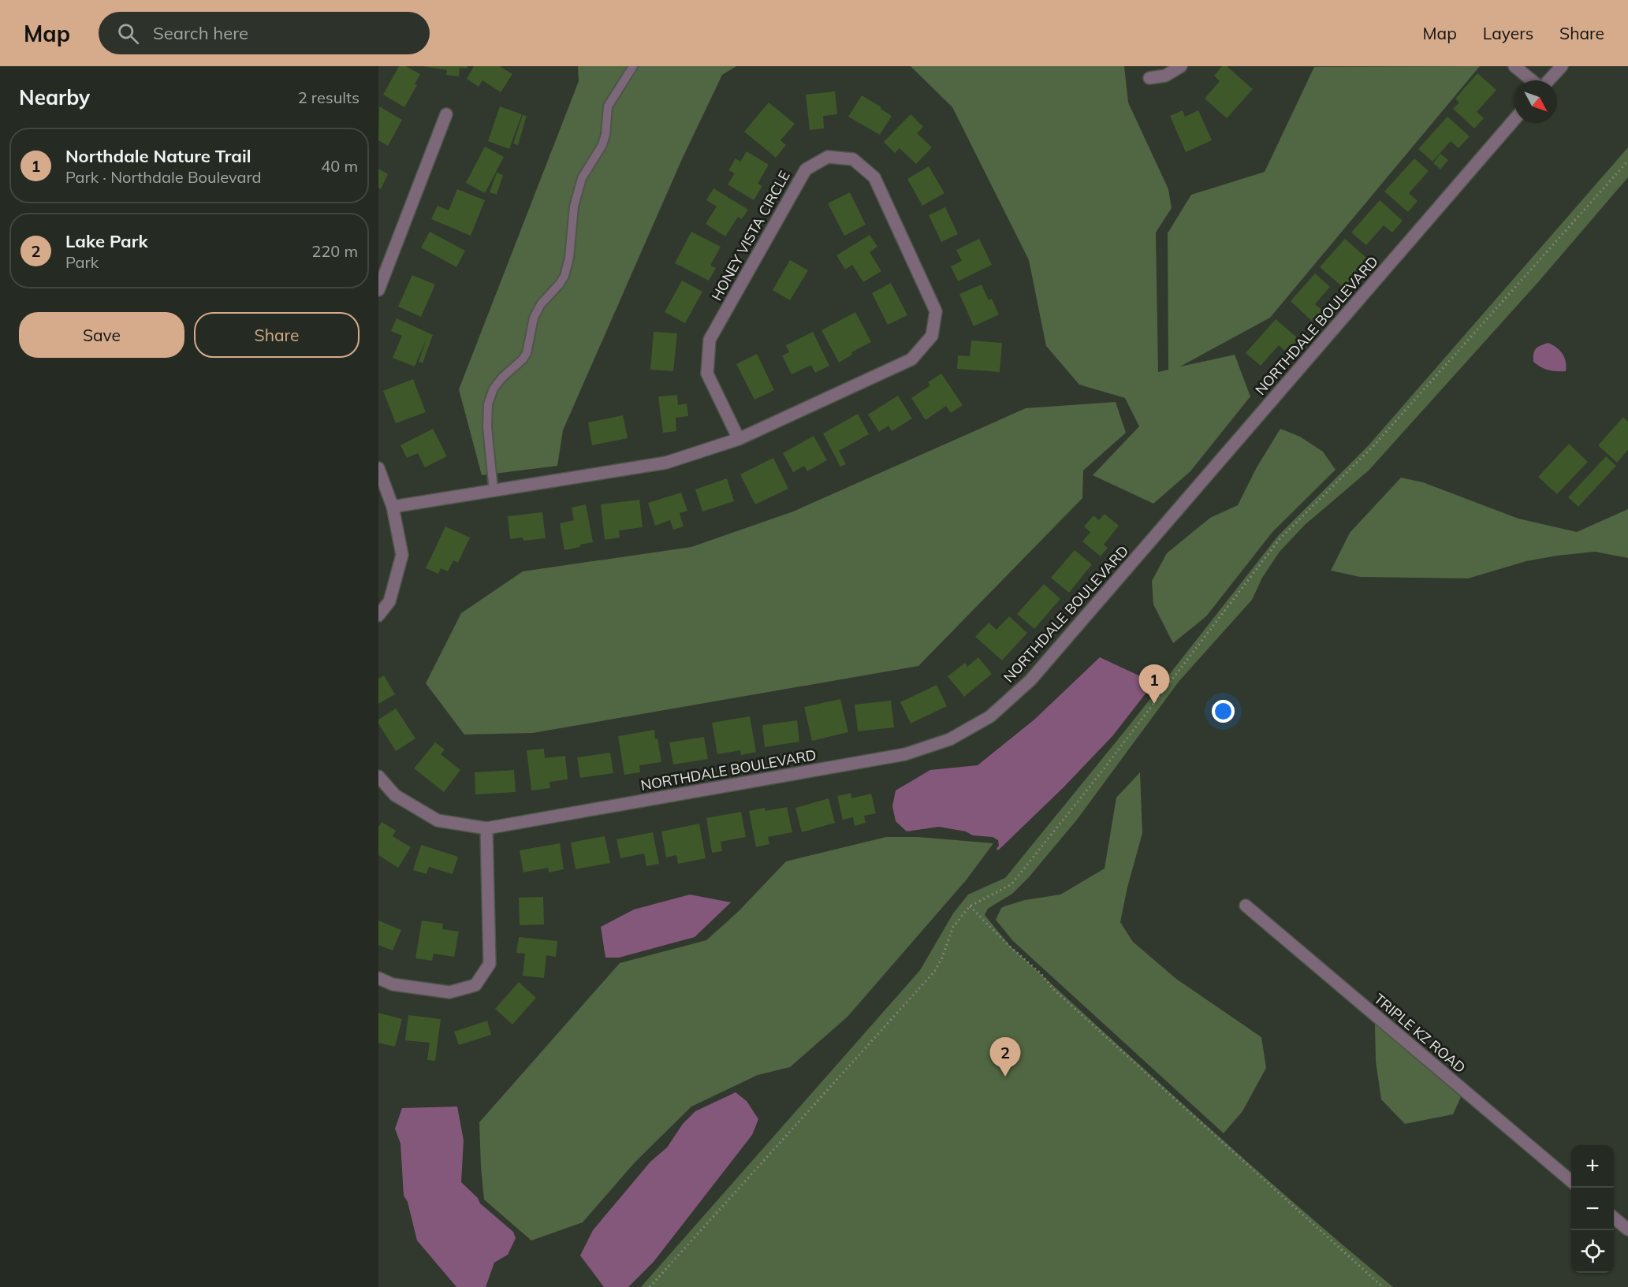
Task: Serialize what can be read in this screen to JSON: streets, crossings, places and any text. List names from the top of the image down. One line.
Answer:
{"streets":{"street":["HONEY VISTA CIRCLE","NORTHDALE BOULEVARD","TRIPLE KZ ROAD"]},"north":"bottom right","page":{"header":"Map","search":"Search here","nav":["Map","Layers","Share"],"heading":["Nearby","2 results"],"list":[{"mark":"1","name":"Northdale Nature Trail","note":"Park · Northdale Boulevard","value":"40 m"},{"mark":"2","name":"Lake Park","note":"Park","value":"220 m"}],"buttons":["Save","Share"],"pins":["1","2"],"map_buttons":["+","−"]}}
